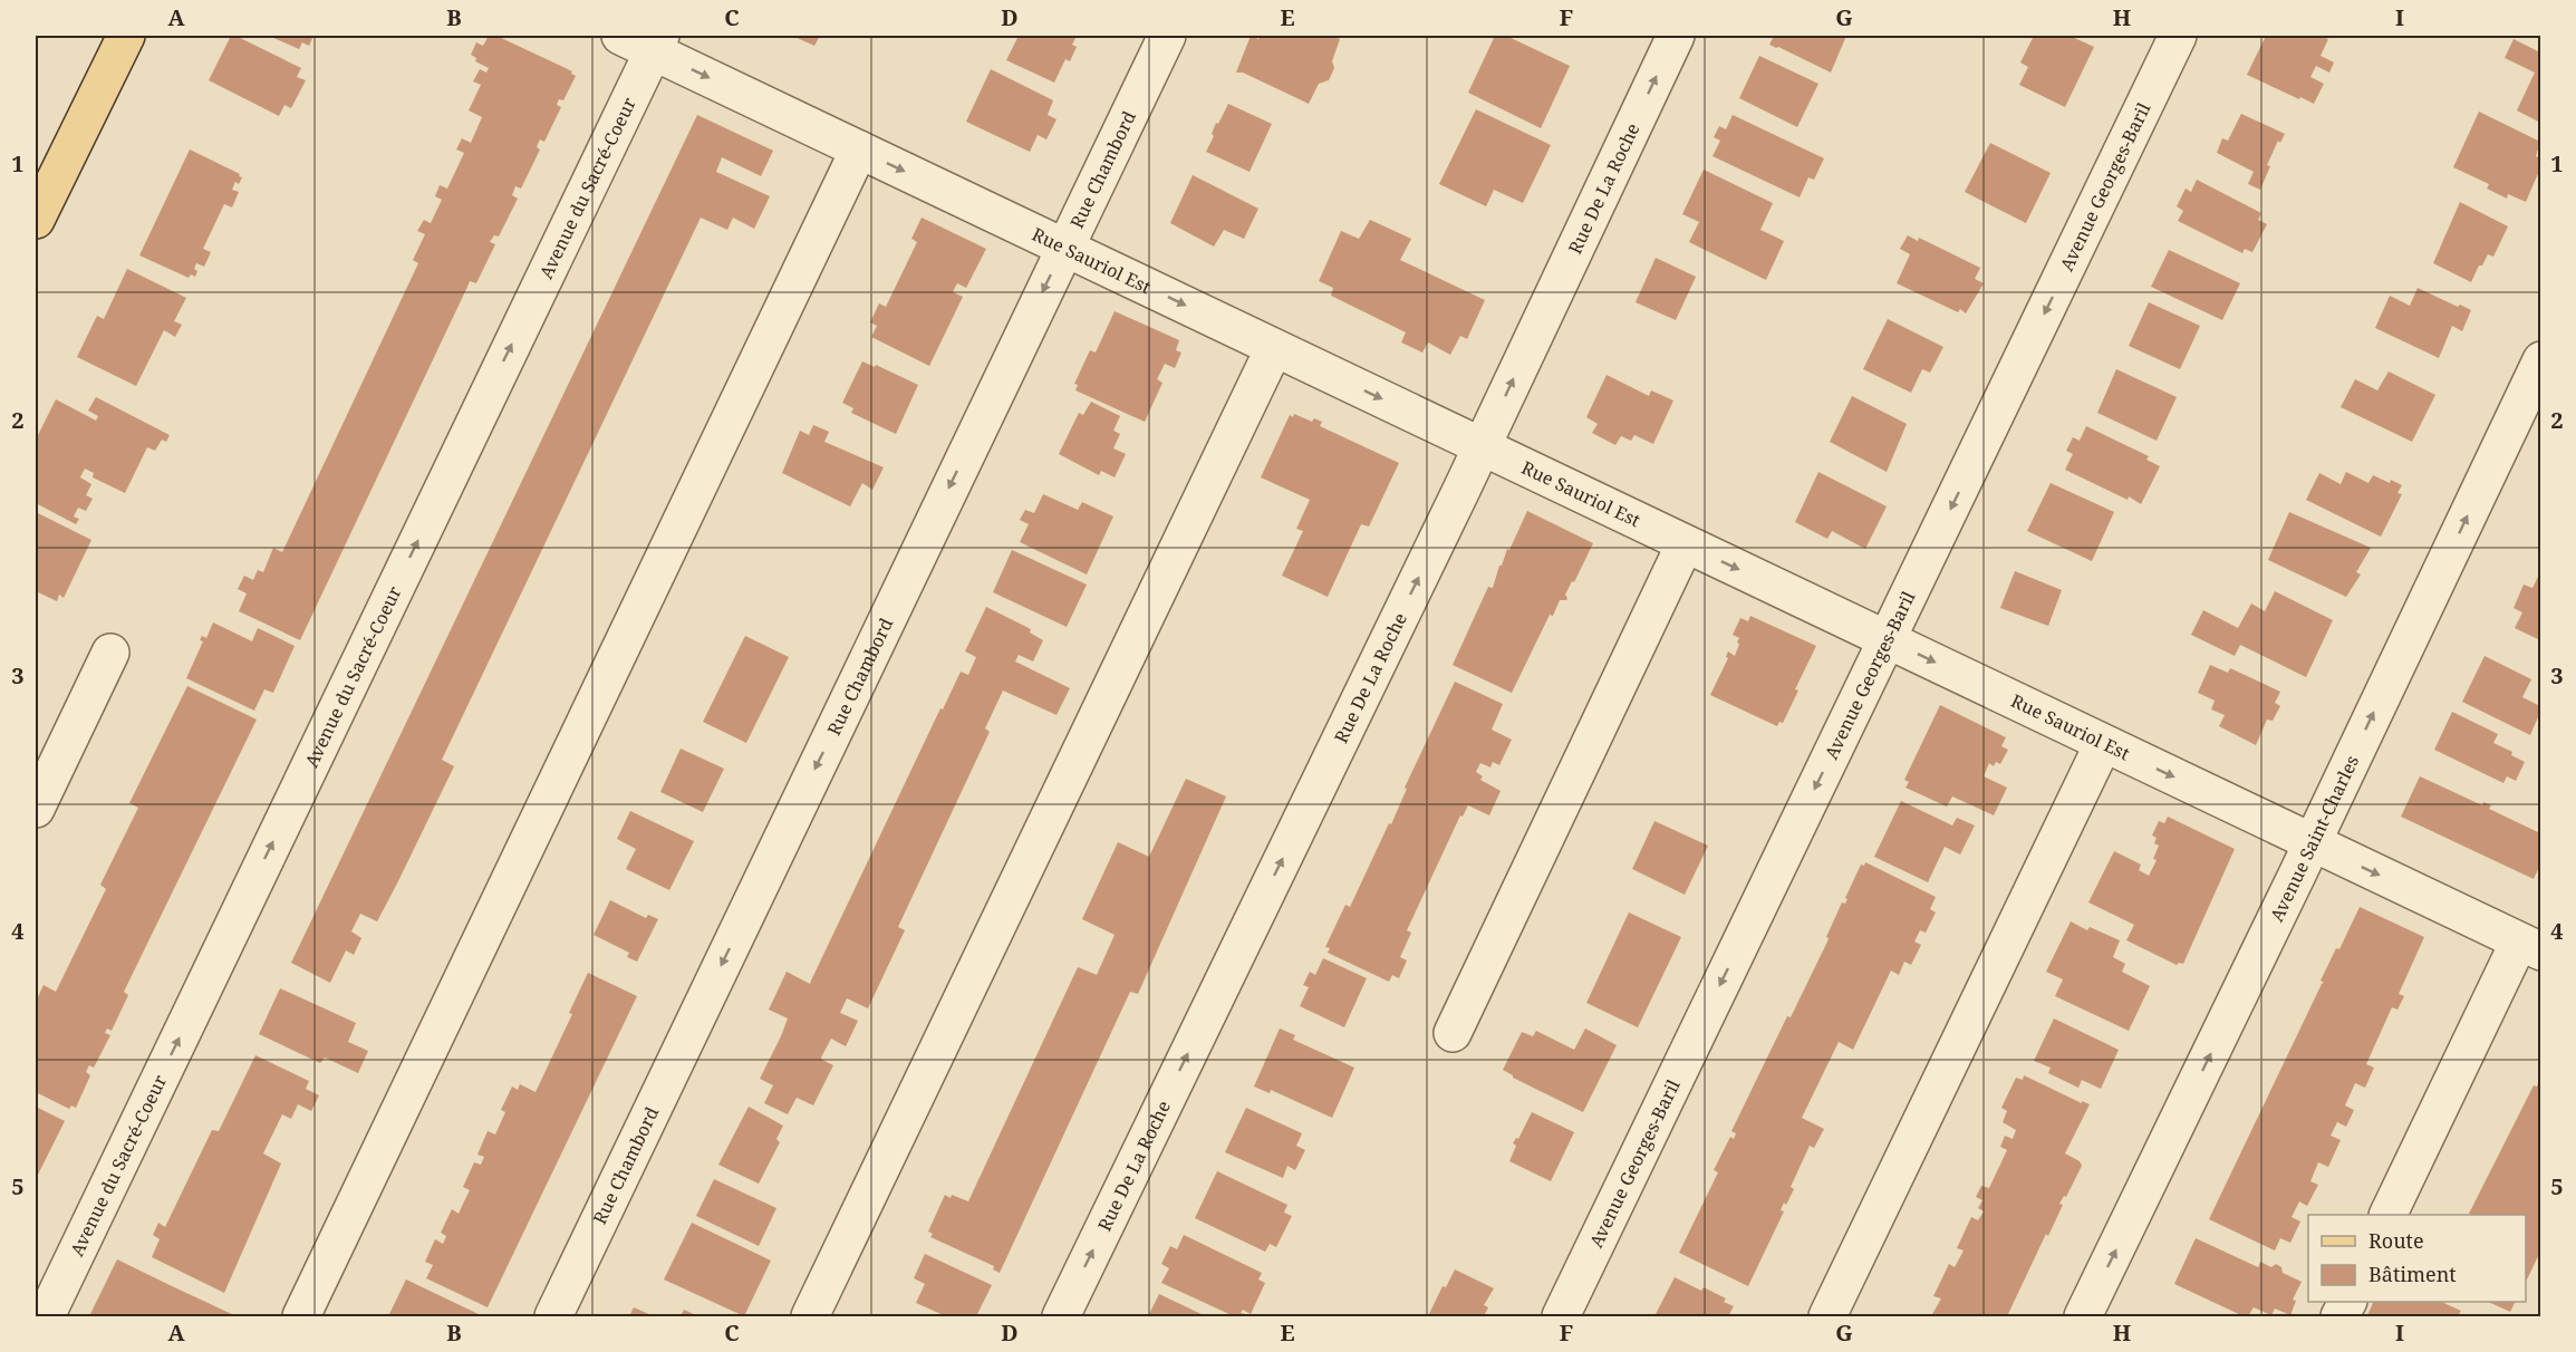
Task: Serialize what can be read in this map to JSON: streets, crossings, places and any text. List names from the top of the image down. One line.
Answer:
{"streets":{"street":["Rue Chambord","Avenue du Sacré-Coeur","Rue De La Roche","Avenue Georges-Baril","Rue Sauriol Est","Avenue Saint-Charles"]},"crossings":[["Rue Chambord","Rue Sauriol Est"],["Avenue du Sacré-Coeur","Rue Sauriol Est"],["Rue De La Roche","Rue Sauriol Est"],["Avenue Georges-Baril","Rue Sauriol Est"],["Rue Sauriol Est","Avenue Saint-Charles"]],"one_way":["Rue Sauriol Est"],"legend":["Route","Bâtiment"],"grid":{"columns":["A","B","C","D","E","F","G","H","I"],"rows":["1","2","3","4","5"]}}
